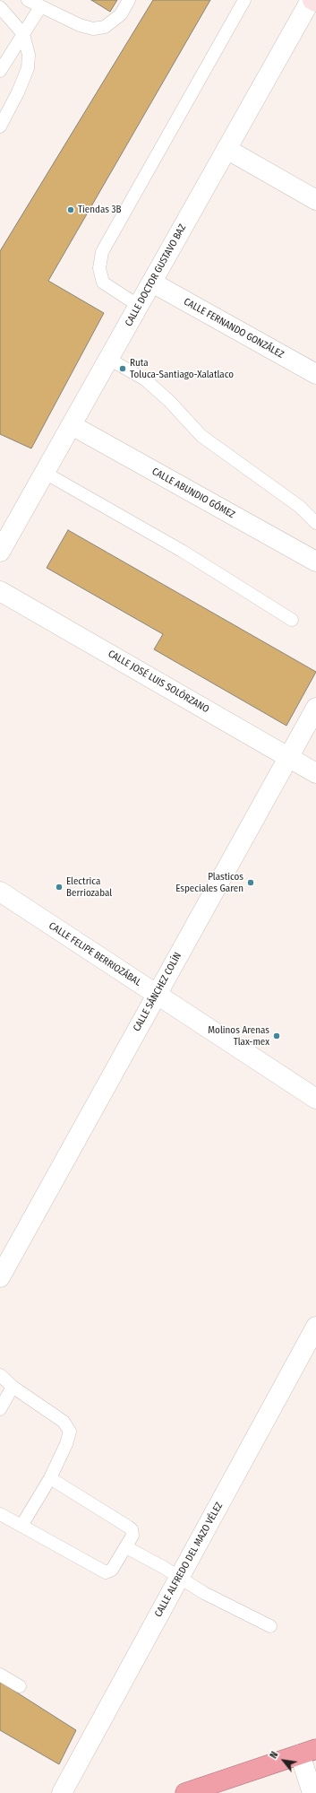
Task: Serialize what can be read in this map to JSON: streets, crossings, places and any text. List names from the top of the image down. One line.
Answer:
{"streets":{"street":["CALLE DOCTOR GUSTAVO BAZ","CALLE FERNANDO GONZÁLEZ","CALLE ABUNDIO GÓMEZ","CALLE JOSÉ LUIS SOLÓRZANO","CALLE FELIPE BERRIOZÁBAL","CALLE SÁNCHEZ COLÍN","CALLE ALFREDO DEL MAZO VÉLEZ"]},"crossings":[["CALLE DOCTOR GUSTAVO BAZ","CALLE FERNANDO GONZÁLEZ"],["CALLE DOCTOR GUSTAVO BAZ","CALLE ABUNDIO GÓMEZ"],["CALLE JOSÉ LUIS SOLÓRZANO","CALLE SÁNCHEZ COLÍN"],["CALLE FELIPE BERRIOZÁBAL","CALLE SÁNCHEZ COLÍN"]],"places":["Tiendas 3B","Ruta Toluca-Santiago-Xalatlaco","Plasticos Especiales Garen","Electrica Berriozabal","Molinos Arenas Tlax-mex"],"north":"top left"}
